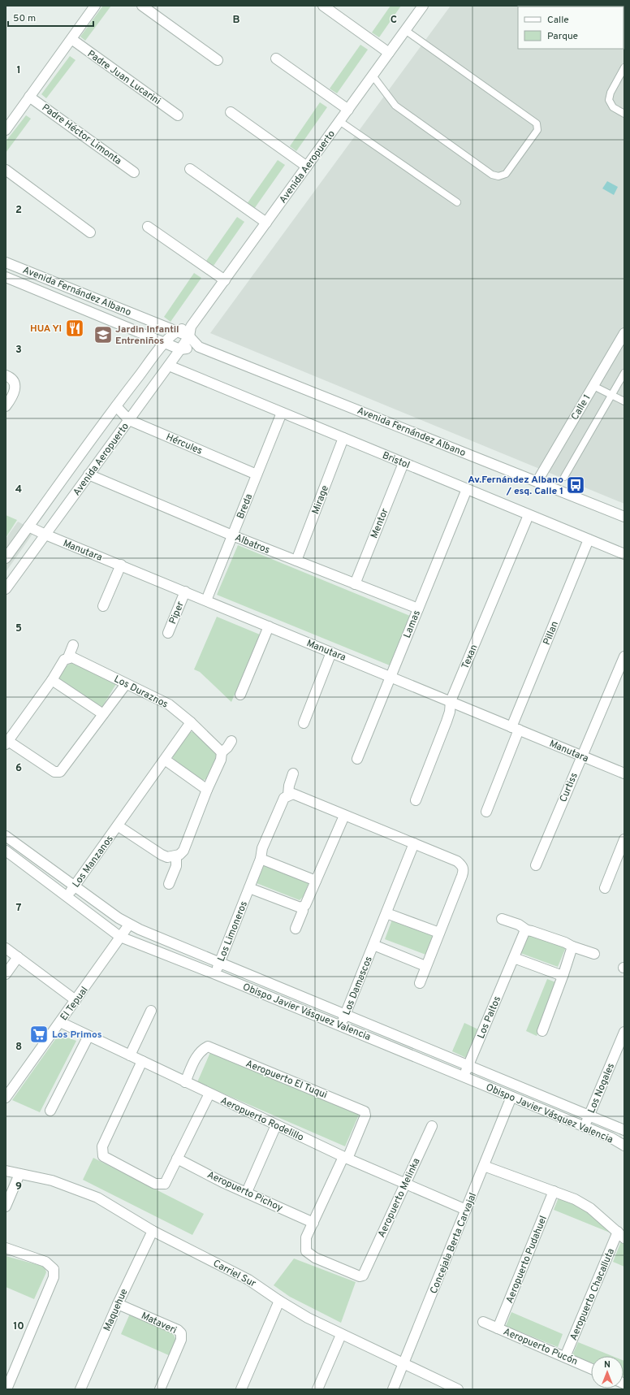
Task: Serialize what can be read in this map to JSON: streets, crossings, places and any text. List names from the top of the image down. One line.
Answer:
{"streets":{"street":["Padre Juan Lucarini","Padre Héctor Limonta","Avenida Aeropuerto","Avenida Fernández Albano","Calle 1","Hércules","Bristol","Mirage","Breda","Mentor","Albatros","Manutara","Piper","Lamas","Pillan","Texan","Los Duraznos","Curtiss","Los Manzanos","Los Limoneros","Los Damascos","El Tepual","Obispo Javier Vásquez Valencia","Los Paltos","Aeropuerto El Tuqui","Los Nogales","Aeropuerto Rodelillo","Aeropuerto Pichoy","Aeropuerto Melinka","Concejala Berta Carvajal","Aeropuerto Pudahuel","Carriel Sur","Aeropuerto Chacalluta","Maquehue","Mataveri","Aeropuerto Pucón"]},"crossings":[["Avenida Aeropuerto","Avenida Fernández Albano"],["Avenida Aeropuerto","Hércules"],["Avenida Aeropuerto","Bristol"],["Avenida Aeropuerto","Albatros"],["Avenida Aeropuerto","Manutara"],["Avenida Fernández Albano","Calle 1"],["Hércules","Breda"],["Bristol","Mirage"],["Bristol","Breda"],["Bristol","Mentor"],["Bristol","Lamas"],["Bristol","Pillan"],["Bristol","Texan"],["Mirage","Albatros"],["Breda","Albatros"],["Breda","Manutara"],["Mentor","Albatros"],["Albatros","Lamas"],["Manutara","Piper"],["Manutara","Lamas"],["Manutara","Pillan"],["Manutara","Texan"],["Manutara","Curtiss"],["Los Duraznos","Los Manzanos"],["Los Manzanos","Obispo Javier Vásquez Valencia"],["Los Limoneros","Obispo Javier Vásquez Valencia"],["Los Damascos","Obispo Javier Vásquez Valencia"],["El Tepual","Obispo Javier Vásquez Valencia"],["El Tepual","Aeropuerto Rodelillo"],["Obispo Javier Vásquez Valencia","Los Paltos"],["Obispo Javier Vásquez Valencia","Los Nogales"],["Obispo Javier Vásquez Valencia","Concejala Berta Carvajal"],["Aeropuerto El Tuqui","Aeropuerto Rodelillo"],["Aeropuerto Rodelillo","Aeropuerto Melinka"],["Aeropuerto Rodelillo","Concejala Berta Carvajal"],["Aeropuerto Pichoy","Aeropuerto Melinka"],["Concejala Berta Carvajal","Carriel Sur"],["Aeropuerto Pudahuel","Aeropuerto Pucón"],["Carriel Sur","Maquehue"],["Aeropuerto Chacalluta","Aeropuerto Pucón"],["Maquehue","Mataveri"]],"places":{"restaurant":["HUA YI"],"school or university":["Jardin Infantil Entreniños"],"bus stop":["Av.Fernández Albano / esq. Calle 1"],"supermarket":["Los Primos"]},"legend":["Calle","Parque"],"scale_bar":"50 m","north":"top","grid":{"columns":["B","C"],"rows":["1","2","3","4","5","6","7","8","9","10"]}}
